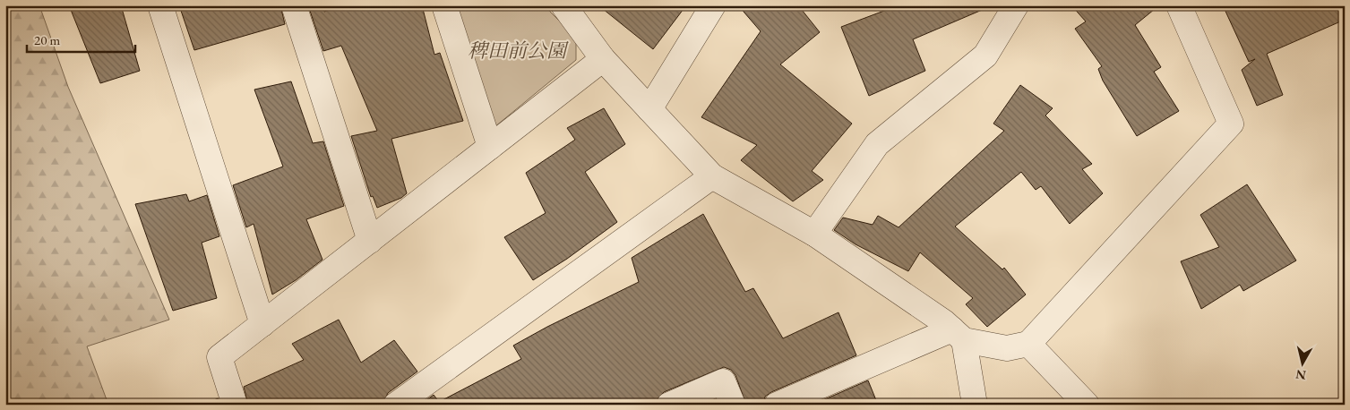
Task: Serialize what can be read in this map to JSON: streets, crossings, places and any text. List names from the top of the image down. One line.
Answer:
{"parks":["稗田前公園"],"scale_bar":"20 m","north":"bottom"}
